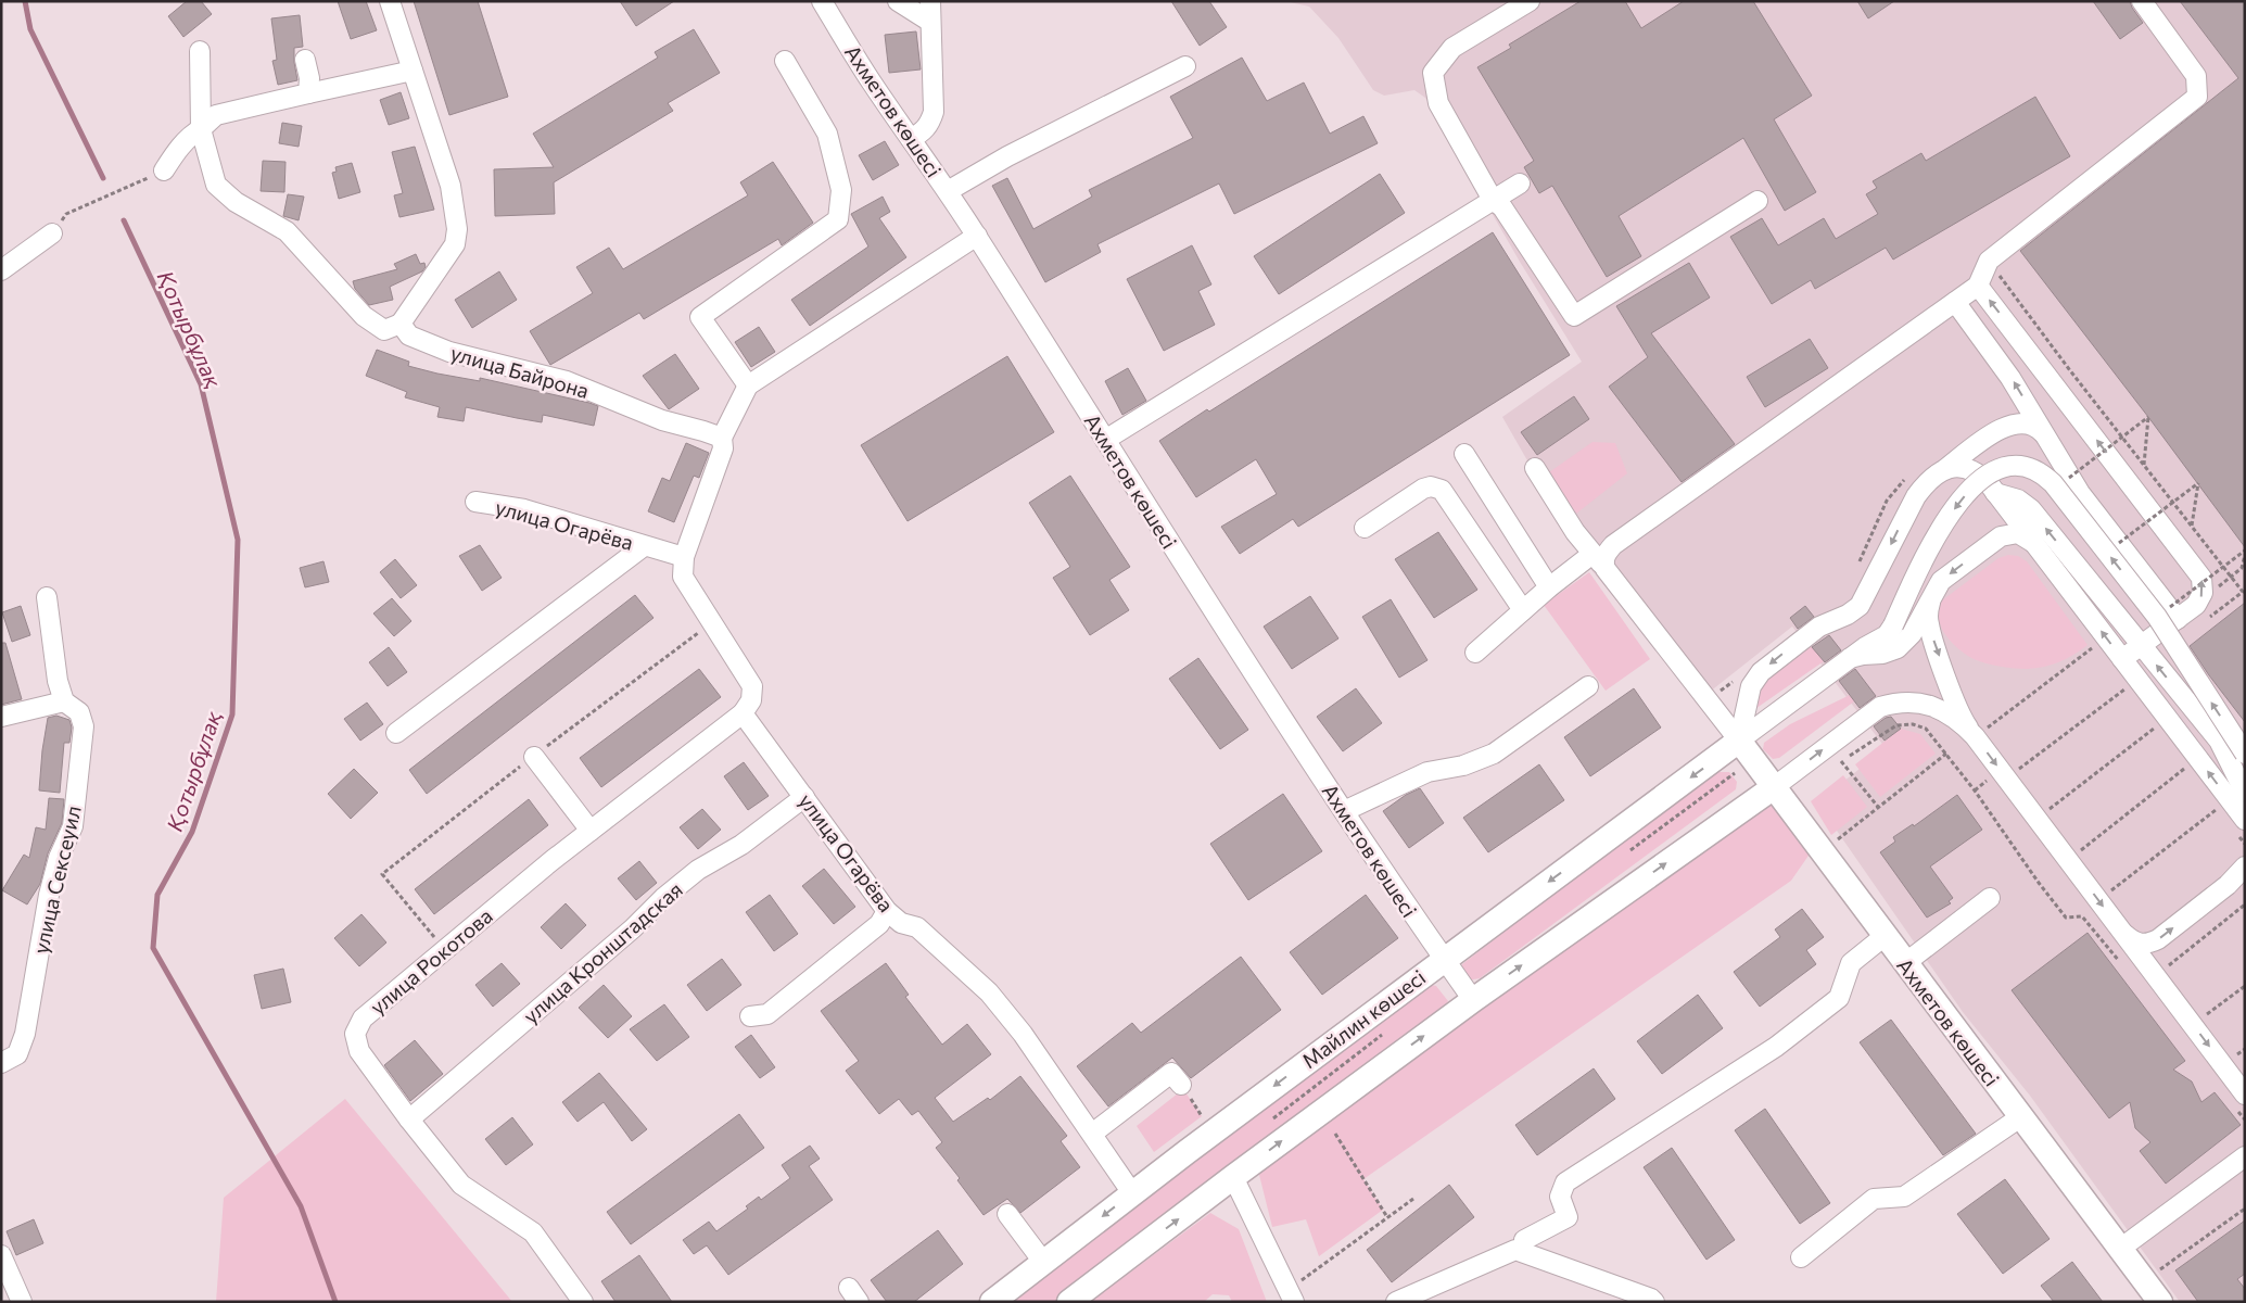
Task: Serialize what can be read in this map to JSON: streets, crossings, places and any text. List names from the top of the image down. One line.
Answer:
{"streets":{"main road":["Ахметов көшесі","Майлин көшесі"],"street":["улица Байрона","улица Огарёва","улица Сексеуил","улица Кронштадская","улица Рокотова"]},"crossings":[["Ахметов көшесі","Майлин көшесі"],["улица Огарёва","улица Кронштадская"],["улица Огарёва","улица Рокотова"],["улица Огарёва","Майлин көшесі"],["улица Кронштадская","улица Рокотова"]],"water":["Қотырбұлақ"]}
